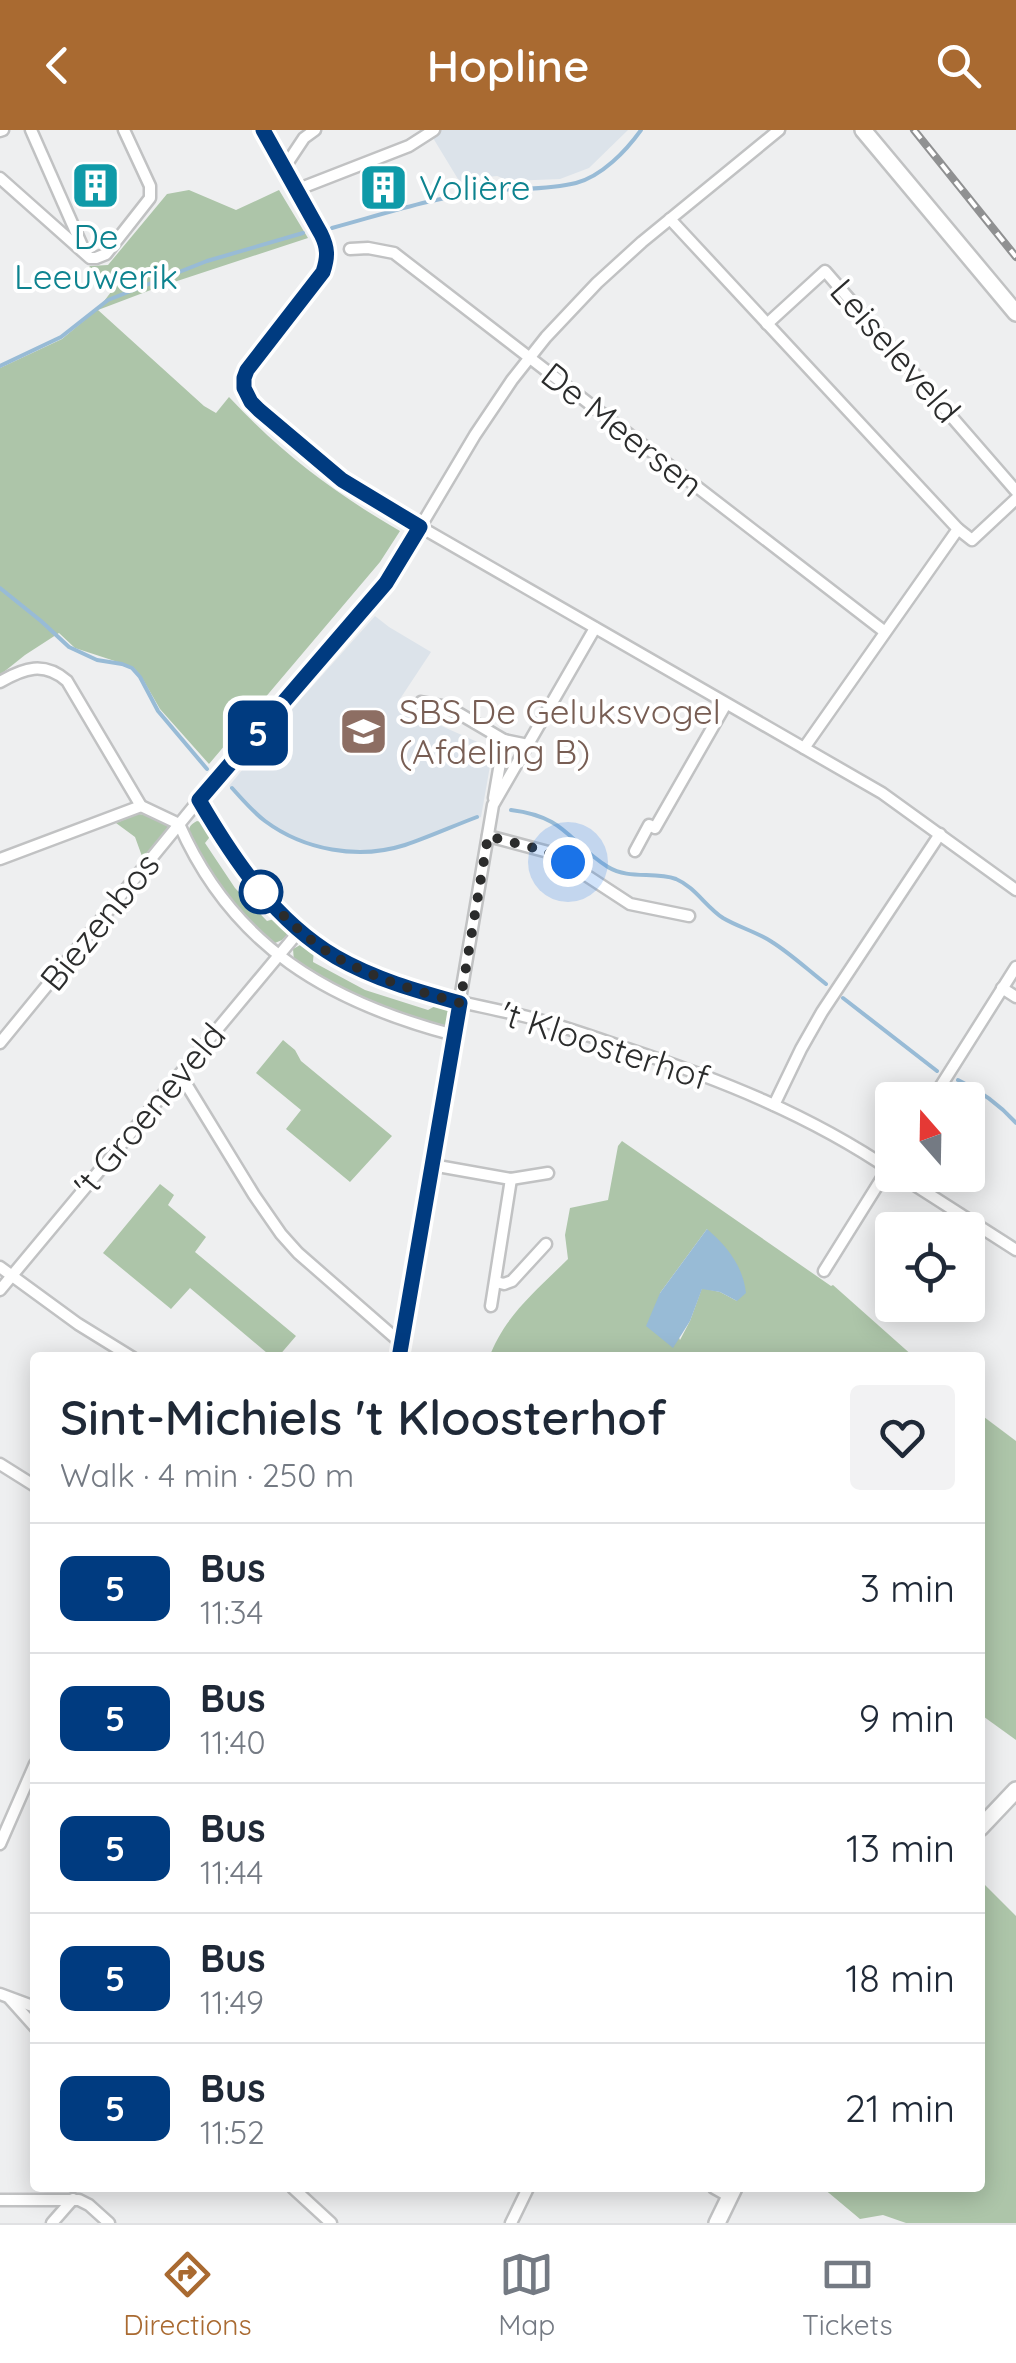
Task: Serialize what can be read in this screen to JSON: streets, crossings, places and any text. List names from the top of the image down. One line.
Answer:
{"streets":{"street":["Leiseleveld","De Meersen","Biezenbos","'t Kloosterhof","'t Groeneveld"]},"crossings":[["Leiseleveld","Biezenbos"],["De Meersen","Biezenbos"],["Biezenbos","'t Kloosterhof"],["'t Kloosterhof","'t Groeneveld"]],"places":{"building":["De Leeuwerik","Volière"],"school or university":["SBS De Geluksvogel (Afdeling B)"]},"lines":["bus line 5"],"north":"top","page":{"header":"Hopline","on_map":"5","heading":["Sint-Michiels 't Kloosterhof","Walk · 4 min · 250 m"],"list":[{"mark":"5","name":"Bus","note":"11:34","value":"3 min"},{"mark":"5","name":"Bus","note":"11:40","value":"9 min"},{"mark":"5","name":"Bus","note":"11:44","value":"13 min"},{"mark":"5","name":"Bus","note":"11:49","value":"18 min"},{"mark":"5","name":"Bus","note":"11:52","value":"21 min"}],"tabs":["Directions","Map","Tickets"]}}
